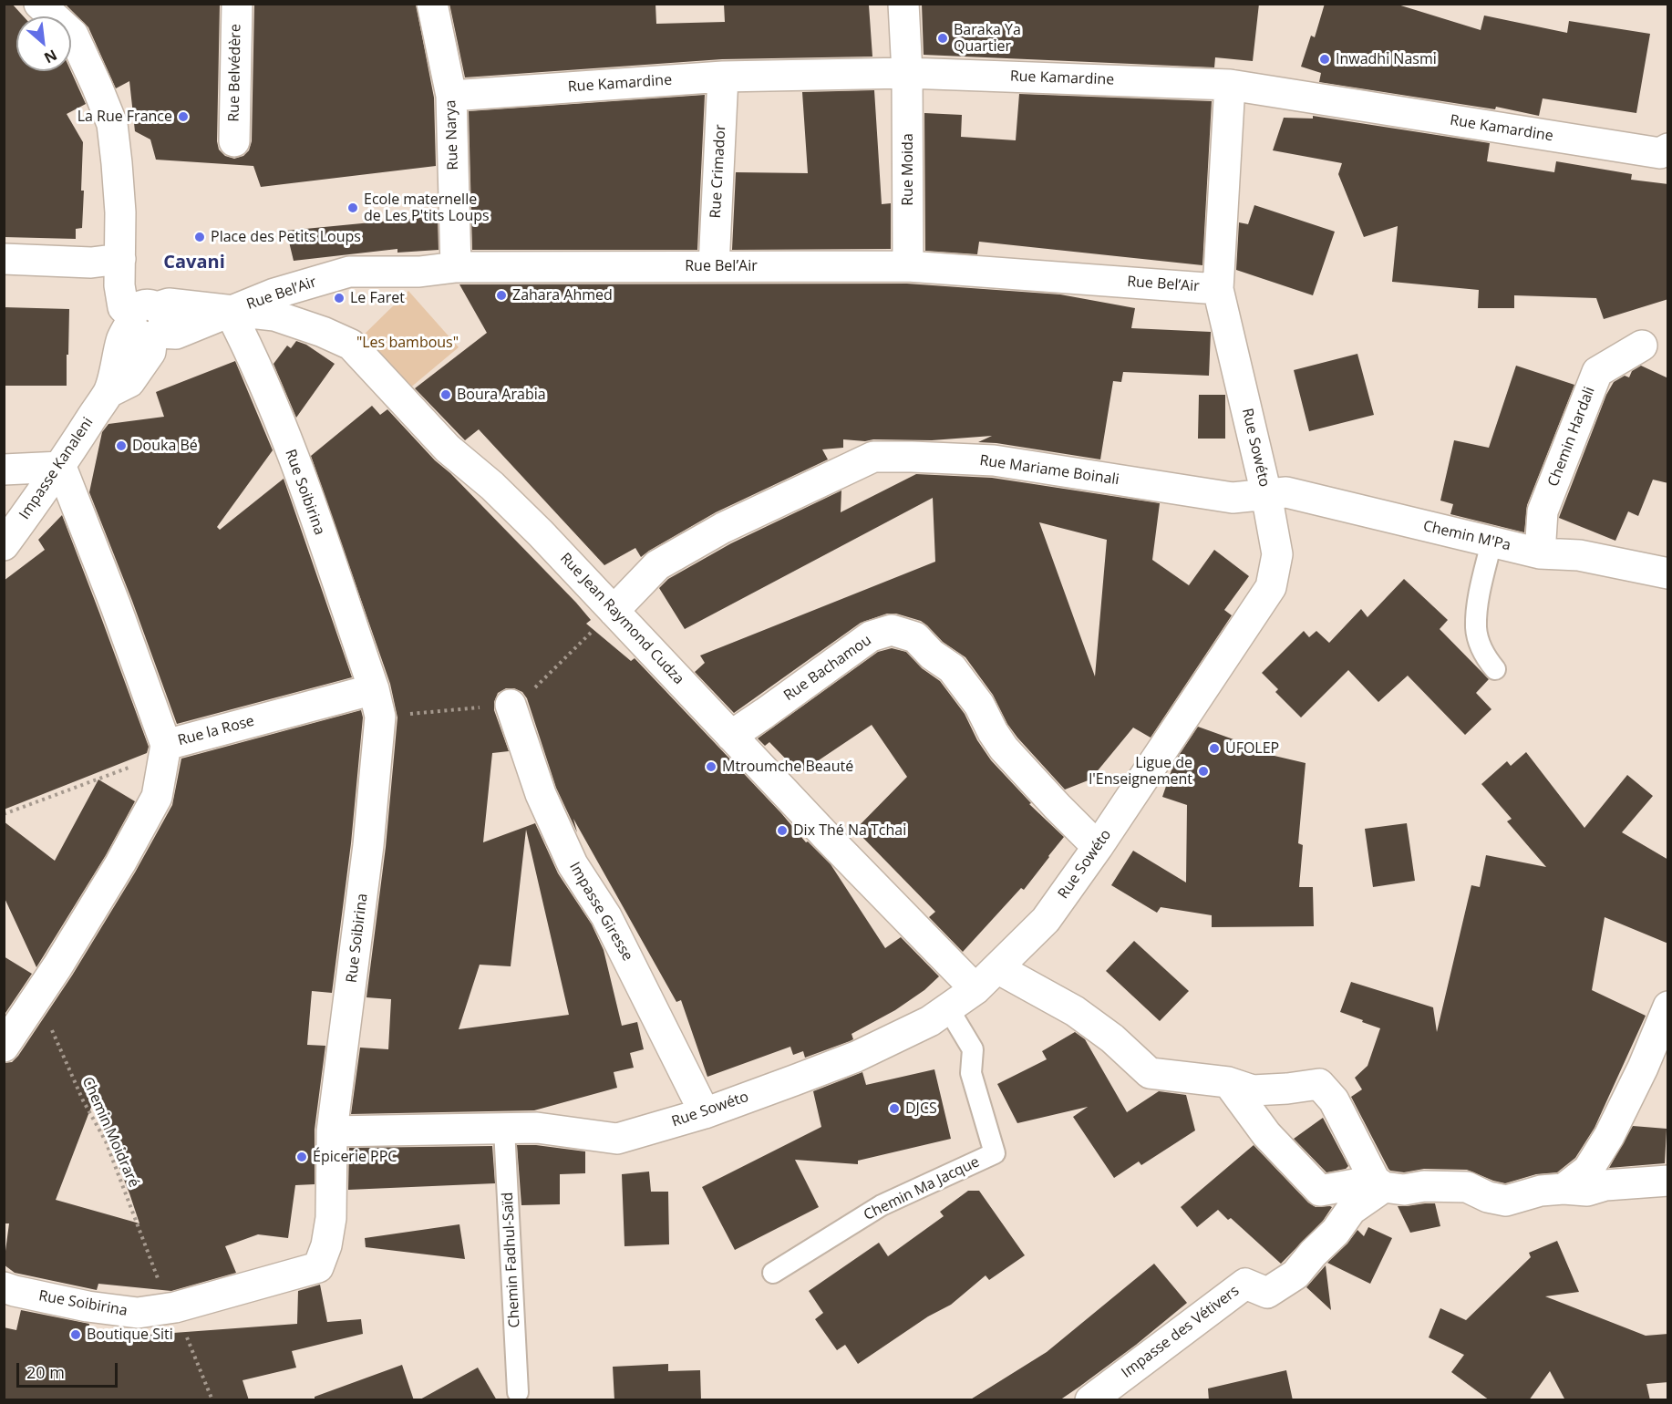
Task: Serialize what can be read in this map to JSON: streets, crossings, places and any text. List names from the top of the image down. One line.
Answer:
{"streets":{"street":["Rue Belvédère","Rue Kamardine","Rue Narya","Rue Moida","Rue Crimador","Rue Bel’Air","Chemin Hardali","Rue Sowéto","Impasse Kanaleni","Rue Mariame Boinali","Rue Soibirina","Chemin M'Pa","Rue Jean Raymond Cudza","Rue Bachamou","Rue la Rose","Impasse Giresse","Impasse des Vétivers"],"lane":["Chemin Ma Jacque","Chemin Fadhul-Saïd"],"path":["Chemin Moidraré"]},"crossings":[["Rue Kamardine","Rue Narya"],["Rue Kamardine","Rue Moida"],["Rue Kamardine","Rue Crimador"],["Rue Kamardine","Rue Sowéto"],["Rue Narya","Rue Bel’Air"],["Rue Moida","Rue Bel’Air"],["Rue Crimador","Rue Bel’Air"],["Rue Bel’Air","Rue Sowéto"],["Rue Bel’Air","Impasse Kanaleni"],["Rue Bel’Air","Rue Soibirina"],["Rue Bel’Air","Rue Jean Raymond Cudza"],["Chemin Hardali","Chemin M'Pa"],["Rue Sowéto","Rue Mariame Boinali"],["Rue Sowéto","Rue Soibirina"],["Rue Sowéto","Chemin M'Pa"],["Rue Sowéto","Rue Jean Raymond Cudza"],["Rue Sowéto","Rue Bachamou"],["Rue Sowéto","Impasse Giresse"],["Rue Sowéto","Chemin Ma Jacque"],["Rue Sowéto","Chemin Fadhul-Saïd"],["Rue Mariame Boinali","Chemin M'Pa"],["Rue Mariame Boinali","Rue Jean Raymond Cudza"],["Rue Soibirina","Rue Jean Raymond Cudza"],["Rue Soibirina","Rue la Rose"],["Rue Soibirina","Chemin Moidraré"],["Rue Jean Raymond Cudza","Rue Bachamou"]],"districts":["Cavani"],"parks":["\"Les bambous\""],"places":["Baraka Ya Quartier","Inwadhi Nasmi","La Rue France","Ecole maternelle de Les P'tits Loups","Place des Petits Loups","Zahara Ahmed","Le Faret","Boura Arabia","Douka Bé","UFOLEP","Mtroumche Beauté","Ligue de l'Enseignement","Dix Thé Na Tchai","DJCS","Épicerie PPC","Boutique Siti"],"scale_bar":"20 m","north":"bottom right"}
